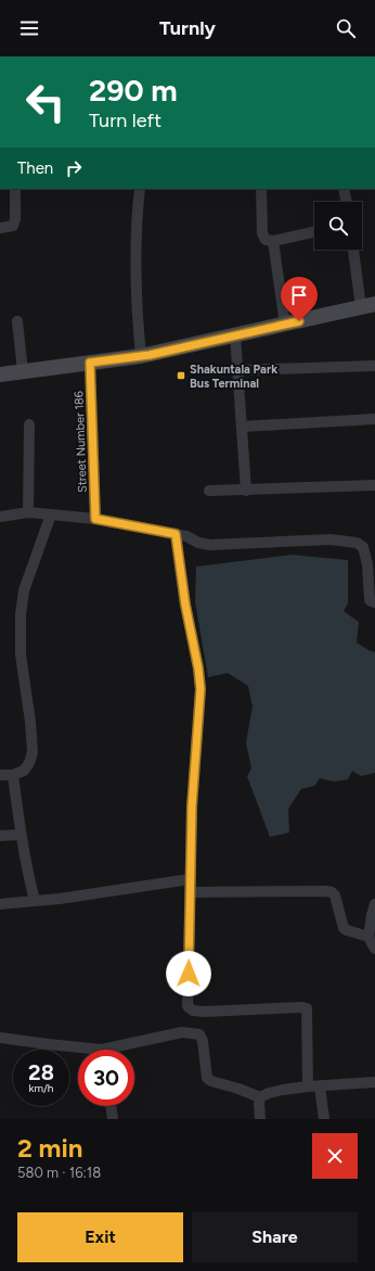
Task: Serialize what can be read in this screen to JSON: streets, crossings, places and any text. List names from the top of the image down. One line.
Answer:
{"streets":{"street":["Street Number 186"]},"places":{"transit":["Shakuntala Park Bus Terminal"]},"page":{"header":"Turnly","turn":["290 m","Turn left"],"then":"Then","speed":"28 km/h","limit":"30","heading":["2 min","580 m · 16:18"],"buttons":["Exit","Share"]}}
